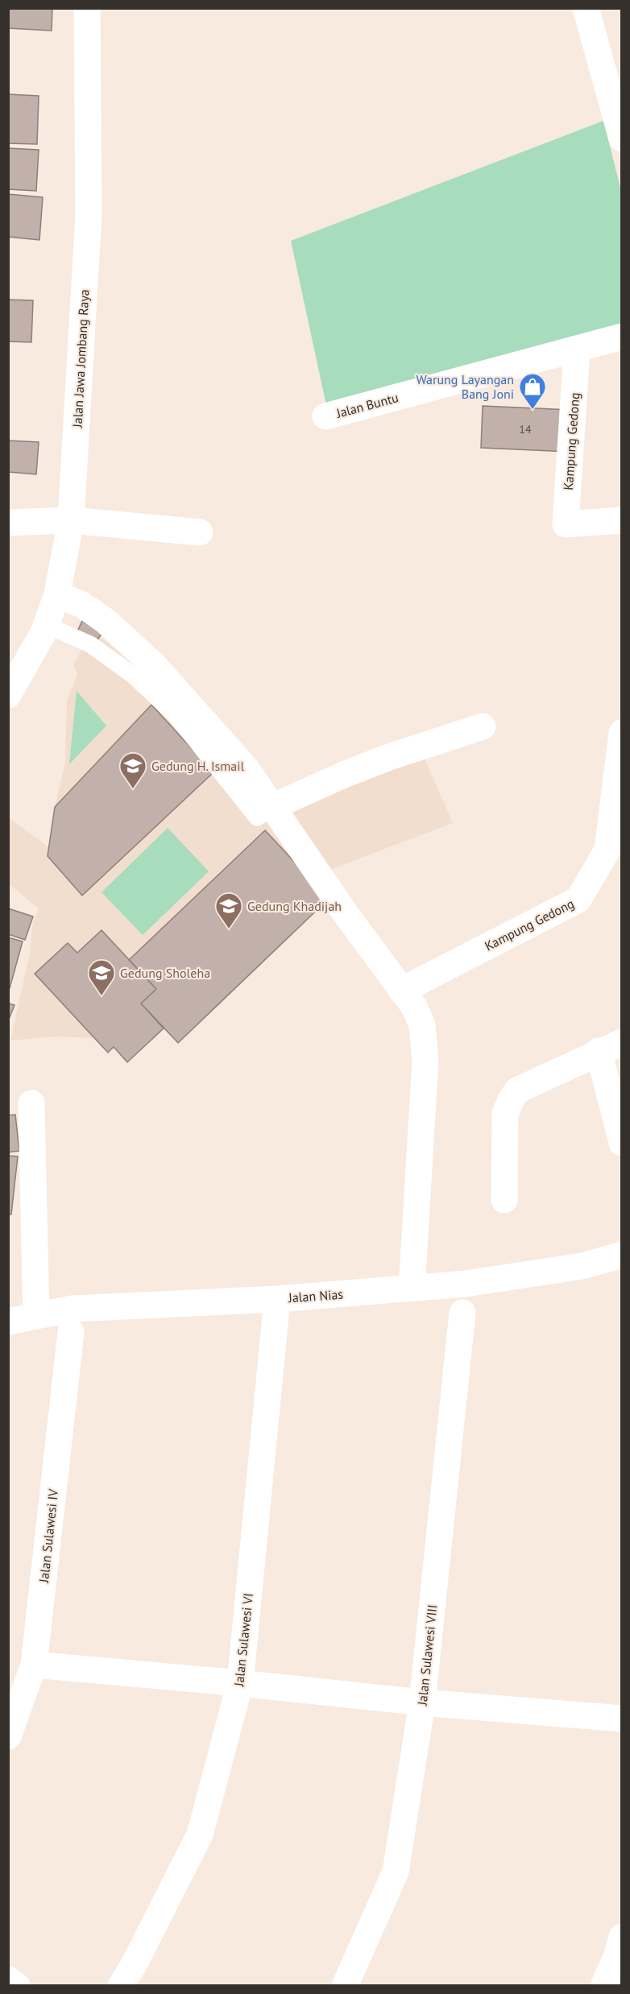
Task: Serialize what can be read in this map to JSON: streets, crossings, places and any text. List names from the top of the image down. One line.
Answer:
{"streets":{"street":["Jalan Jawa Jombang Raya","Jalan Buntu","Kampung Gedong","Jalan Nias","Jalan Sulawesi IV","Jalan Sulawesi VI","Jalan Sulawesi VIII"]},"crossings":[["Jalan Buntu","Kampung Gedong"],["Jalan Nias","Jalan Sulawesi VI"]],"places":{"shop":["Warung Layangan Bang Joni"],"school or university":["Gedung H. Ismail","Gedung Khadijah","Gedung Sholeha"]},"house_numbers":["14"]}
